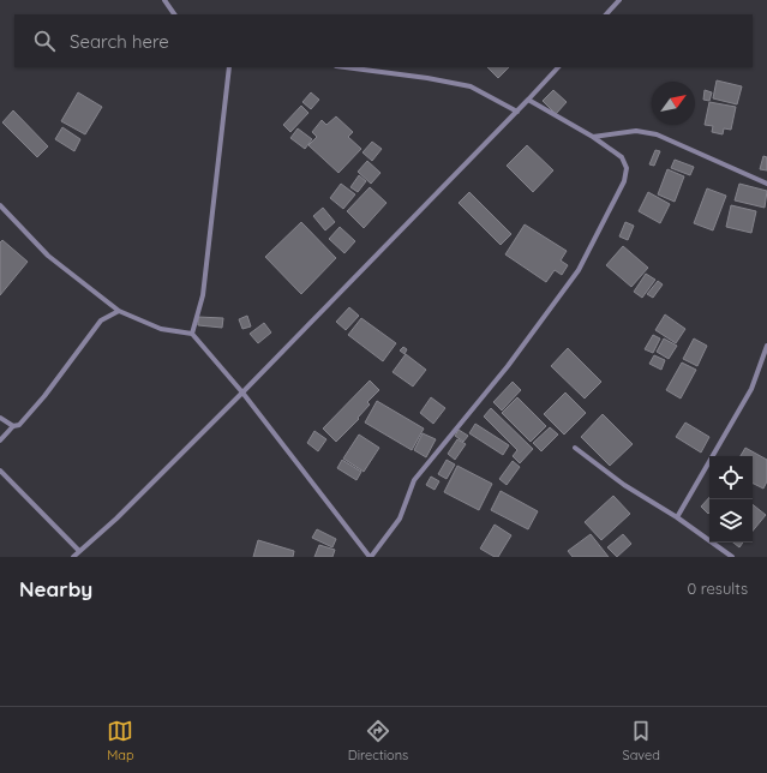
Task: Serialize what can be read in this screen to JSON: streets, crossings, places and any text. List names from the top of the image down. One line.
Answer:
{"north":"top right","page":{"search":"Search here","heading":["Nearby","0 results"],"nav":["Map","Directions","Saved"]}}
